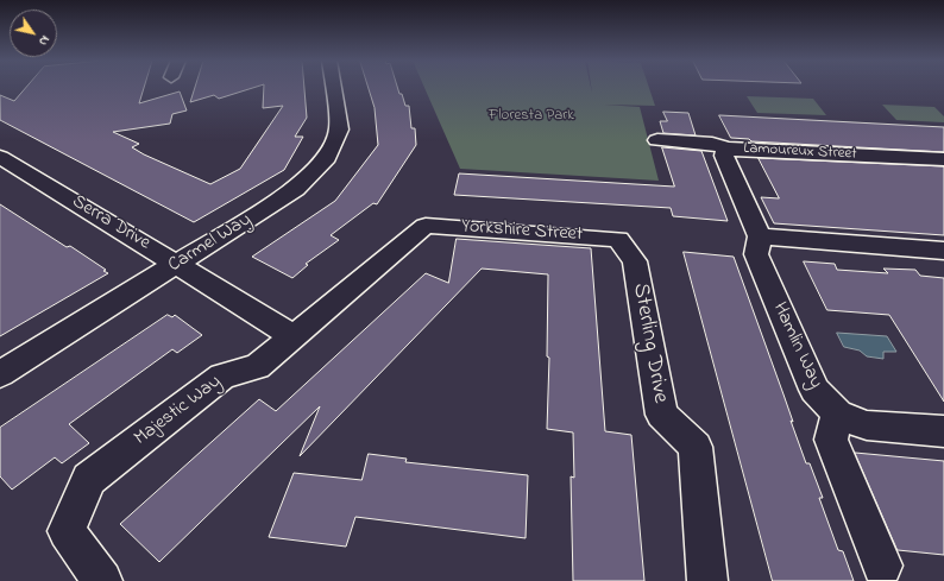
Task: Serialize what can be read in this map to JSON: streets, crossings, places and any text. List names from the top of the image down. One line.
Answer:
{"streets":{"street":["Lamoureux Street","Serra Drive","Yorkshire Street","Carmel Way","Sterling Drive","Hamlin Way","Majestic Way"]},"crossings":[["Lamoureux Street","Hamlin Way"],["Serra Drive","Carmel Way"],["Serra Drive","Majestic Way"],["Yorkshire Street","Sterling Drive"],["Yorkshire Street","Majestic Way"]],"parks":["Floresta Park"],"north":"bottom right"}
